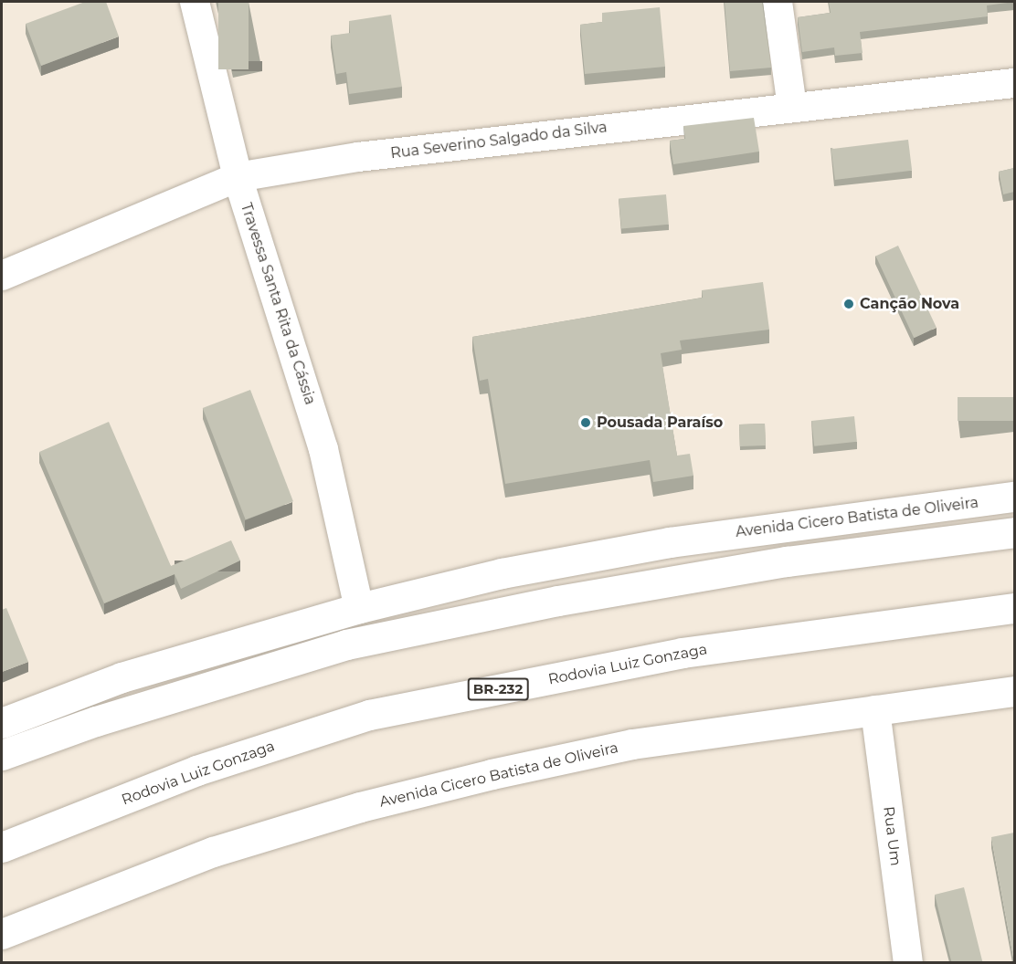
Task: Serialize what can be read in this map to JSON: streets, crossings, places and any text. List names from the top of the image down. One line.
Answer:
{"streets":{"main road":["Avenida Cicero Batista de Oliveira","Rodovia Luiz Gonzaga","BR-232"],"street":["Rua Severino Salgado da Silva","Travessa Santa Rita da Cássia","Rua Um"]},"crossings":[["Rua Severino Salgado da Silva","Travessa Santa Rita da Cássia"],["Travessa Santa Rita da Cássia","Avenida Cicero Batista de Oliveira"],["Avenida Cicero Batista de Oliveira","Rua Um"]],"places":["Canção Nova","Pousada Paraíso"]}
